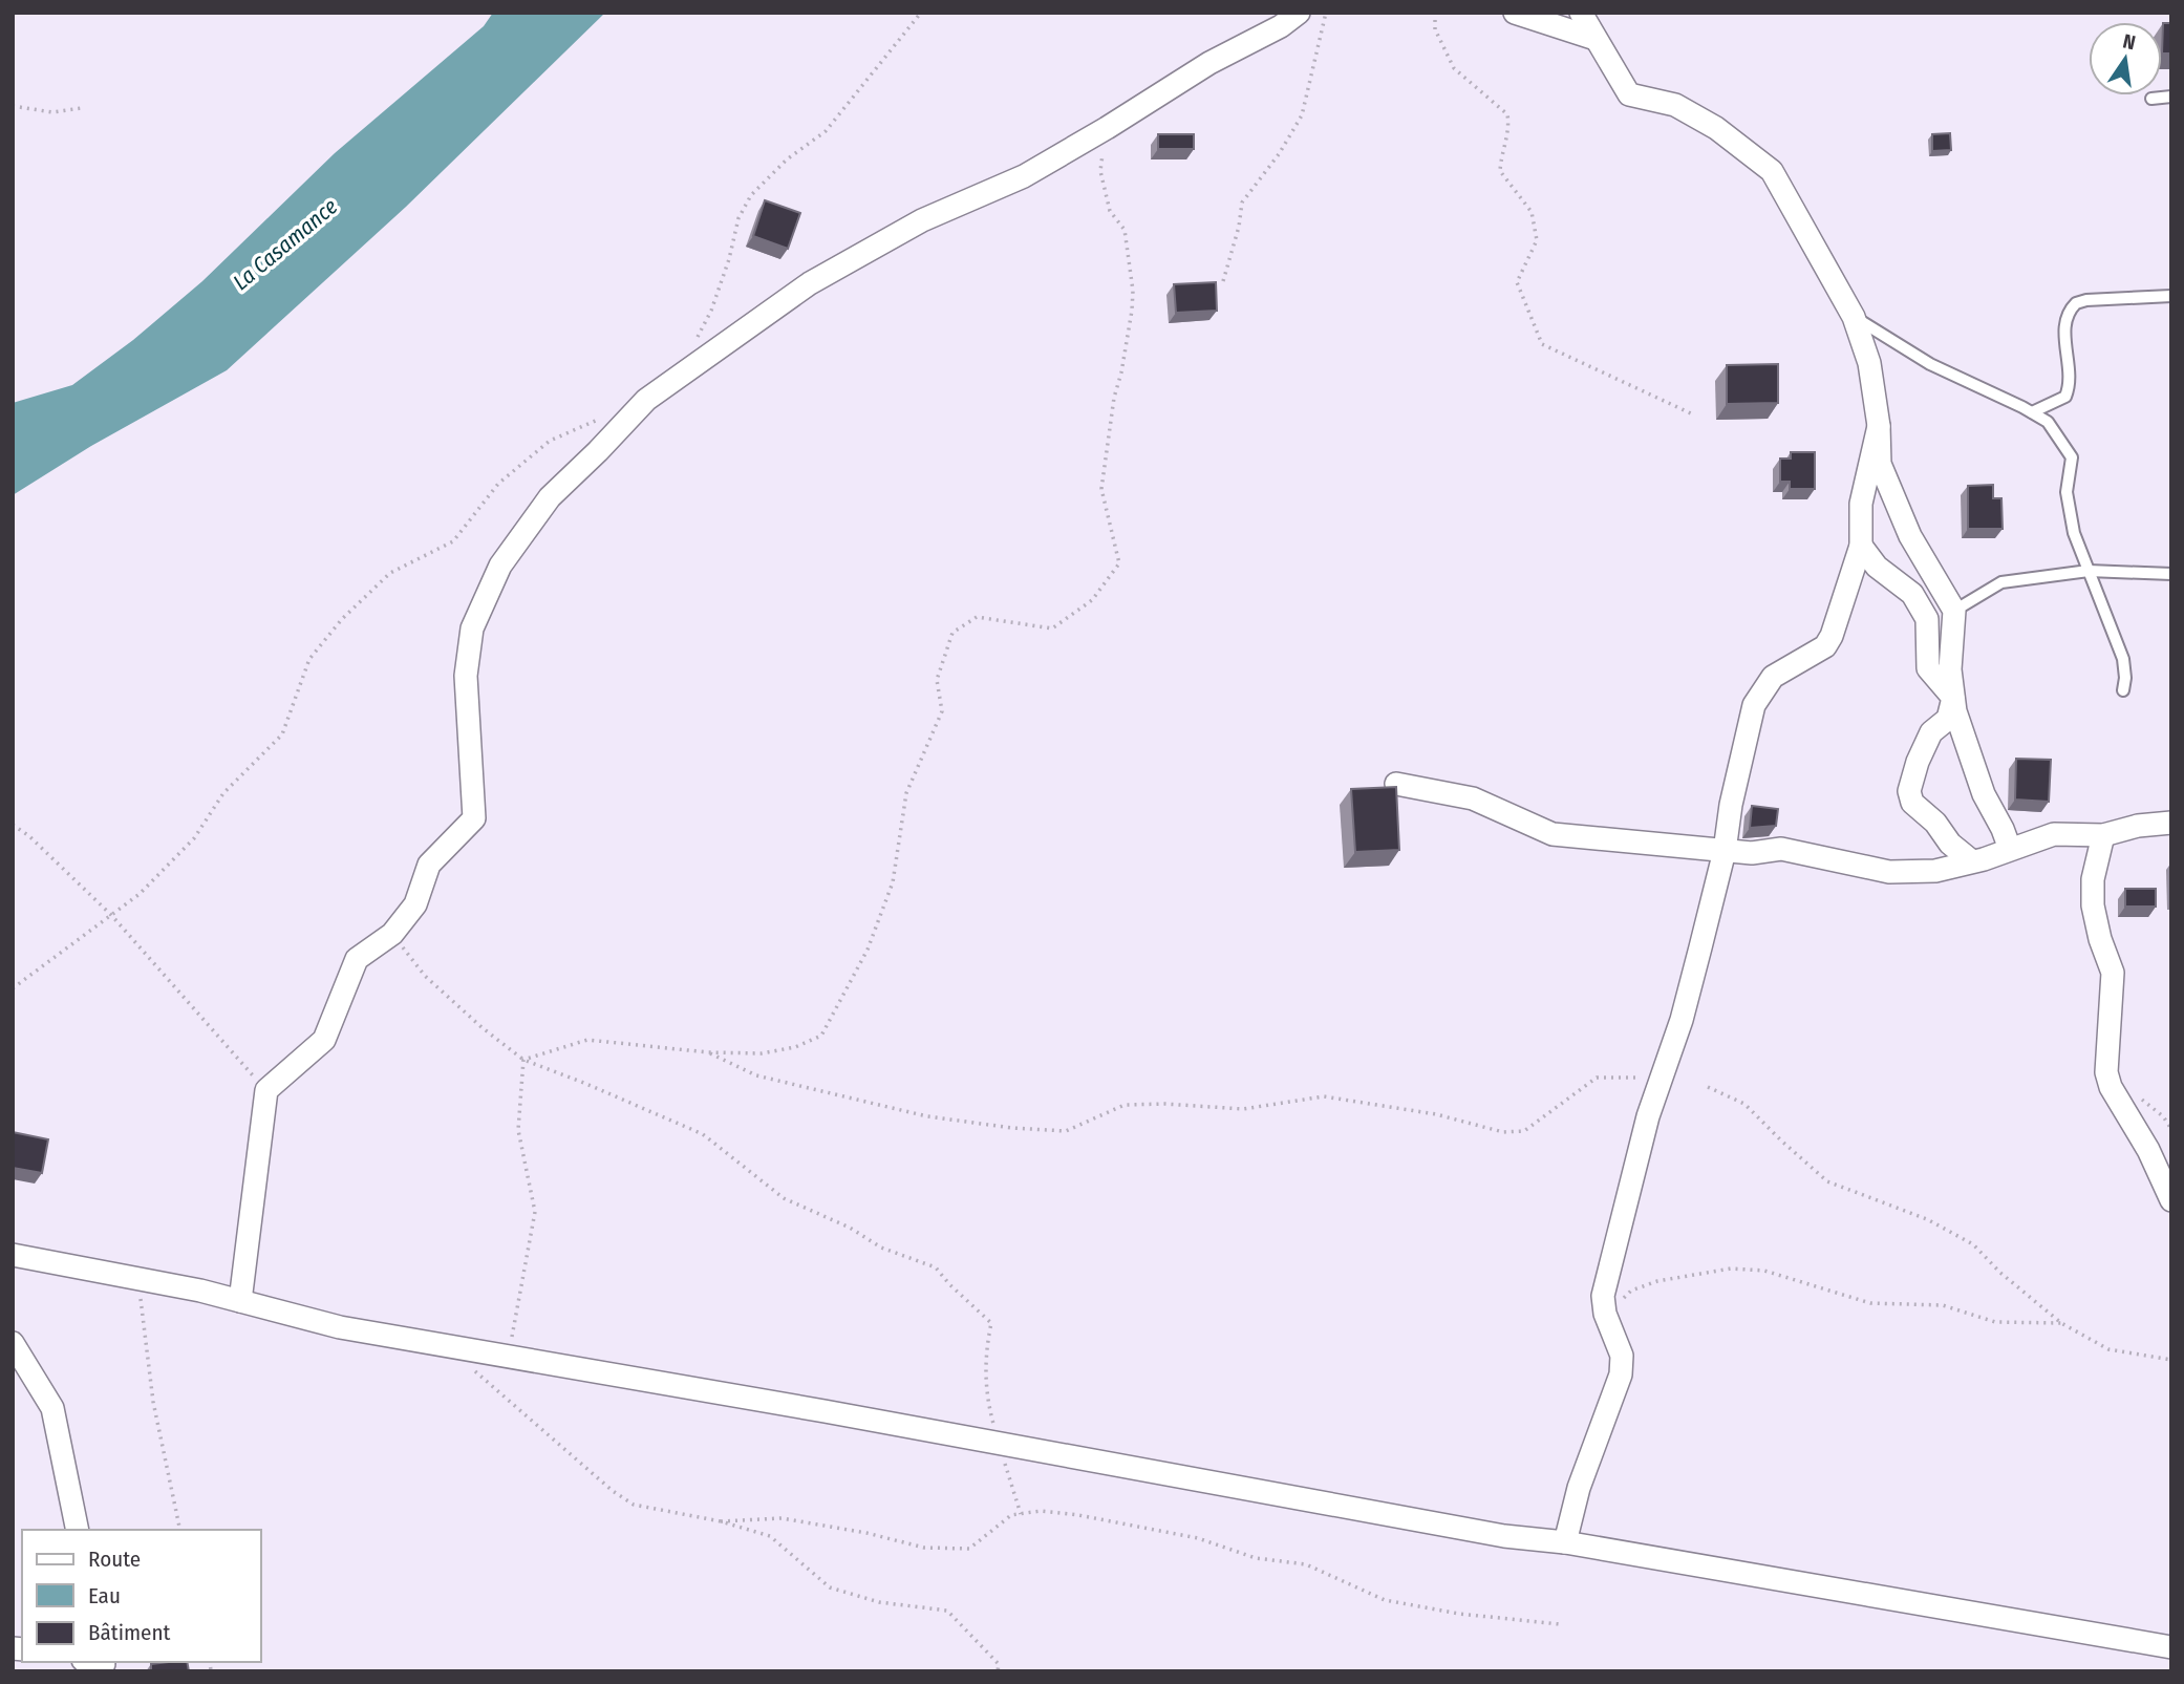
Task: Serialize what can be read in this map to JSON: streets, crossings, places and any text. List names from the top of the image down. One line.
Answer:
{"water":["La Casamance"],"legend":["Route","Eau","Bâtiment"],"north":"top"}
